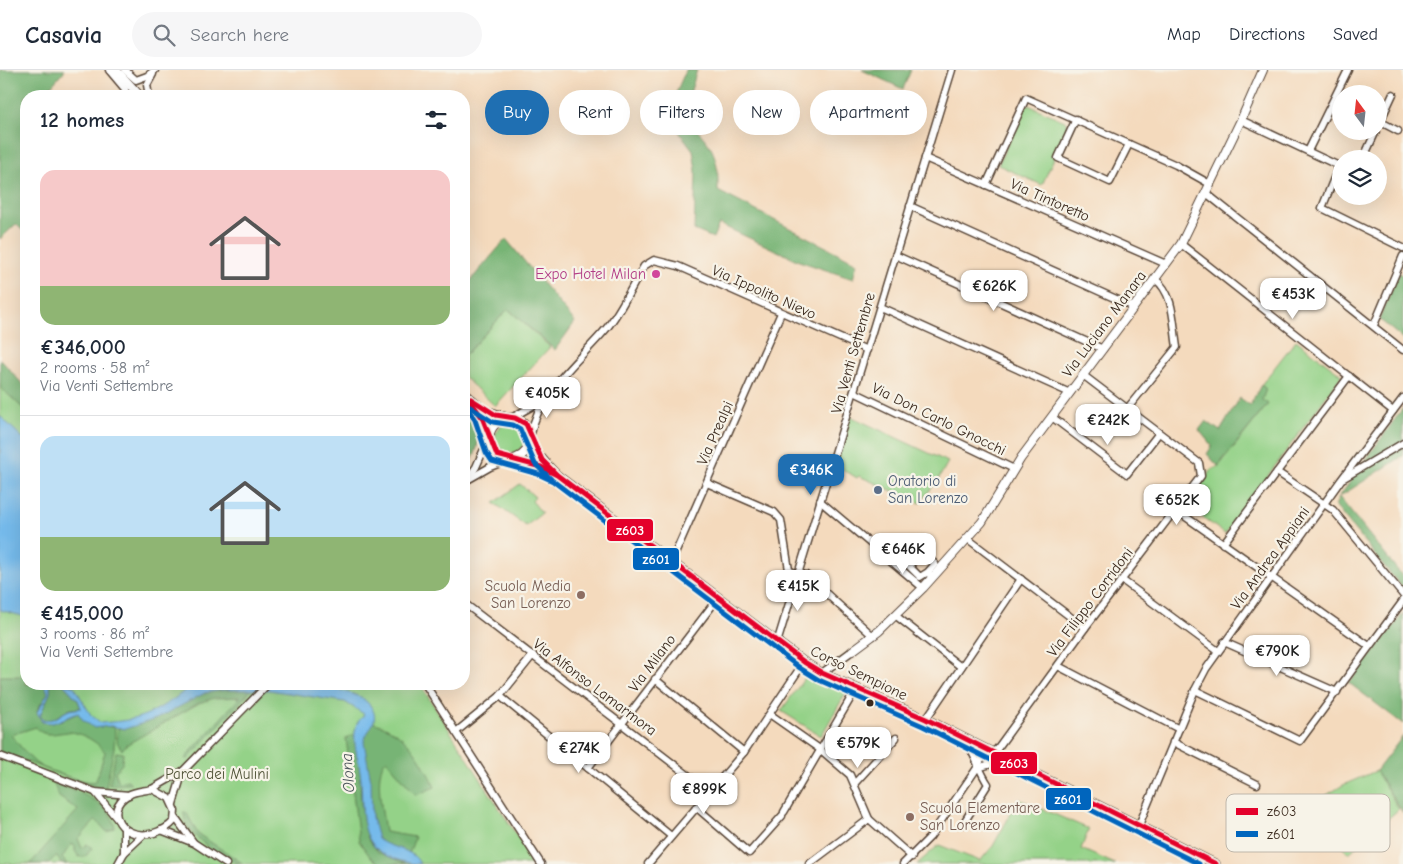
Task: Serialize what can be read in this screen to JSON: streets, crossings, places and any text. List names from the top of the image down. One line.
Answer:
{"streets":{"main road":["Via Luciano Manara","Corso Sempione"],"street":["Via Tintoretto","Via Ippolito Nievo","Via Venti Settembre","Via Don Carlo Gnocchi","Via Prealpi","Via Andrea Appiani","Via Filippo Corridoni","Via Milano","Via Alfonso Lamarmora"]},"crossings":[["Via Tintoretto","Via Luciano Manara"],["Via Tintoretto","Via Venti Settembre"],["Via Ippolito Nievo","Via Venti Settembre"],["Via Ippolito Nievo","Via Prealpi"],["Via Luciano Manara","Via Don Carlo Gnocchi"],["Via Luciano Manara","Corso Sempione"],["Via Venti Settembre","Via Don Carlo Gnocchi"],["Via Venti Settembre","Corso Sempione"],["Via Prealpi","Corso Sempione"],["Via Andrea Appiani","Corso Sempione"],["Via Filippo Corridoni","Corso Sempione"],["Via Milano","Corso Sempione"],["Via Milano","Via Alfonso Lamarmora"]],"water":["Olona"],"parks":["Parco dei Mulini"],"places":["Expo Hotel Milan","Oratorio di San Lorenzo","Scuola Media San Lorenzo","Scuola Elementare San Lorenzo"],"lines":["transit line z603","transit line z601"],"legend":["z603","z601"],"north":"top","page":{"header":"Casavia","search":"Search here","nav":["Map","Directions","Saved"],"chip":["Buy","Rent","Filters","New","Apartment"],"heading":"12 homes","list":[{"name":"€346,000","note":"2 rooms · 58 m² · Via Venti Settembre"},{"name":"€415,000","note":"3 rooms · 86 m² · Via Venti Settembre"}],"price":["€626K","€453K","€405K","€242K","€346K","€652K","€646K","€415K","€790K","€579K","€274K","€899K"]}}
